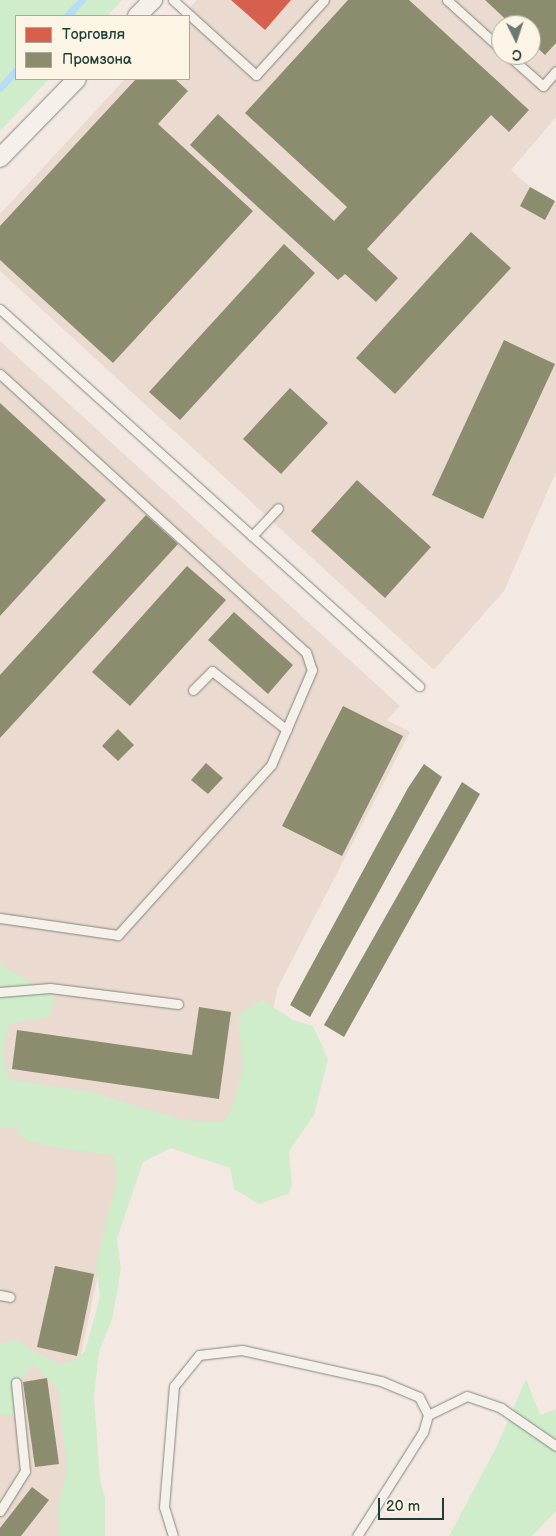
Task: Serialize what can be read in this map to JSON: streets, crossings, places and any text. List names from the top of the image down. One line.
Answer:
{"legend":["Торговля","Промзона"],"scale_bar":"20 m","north":"bottom"}
